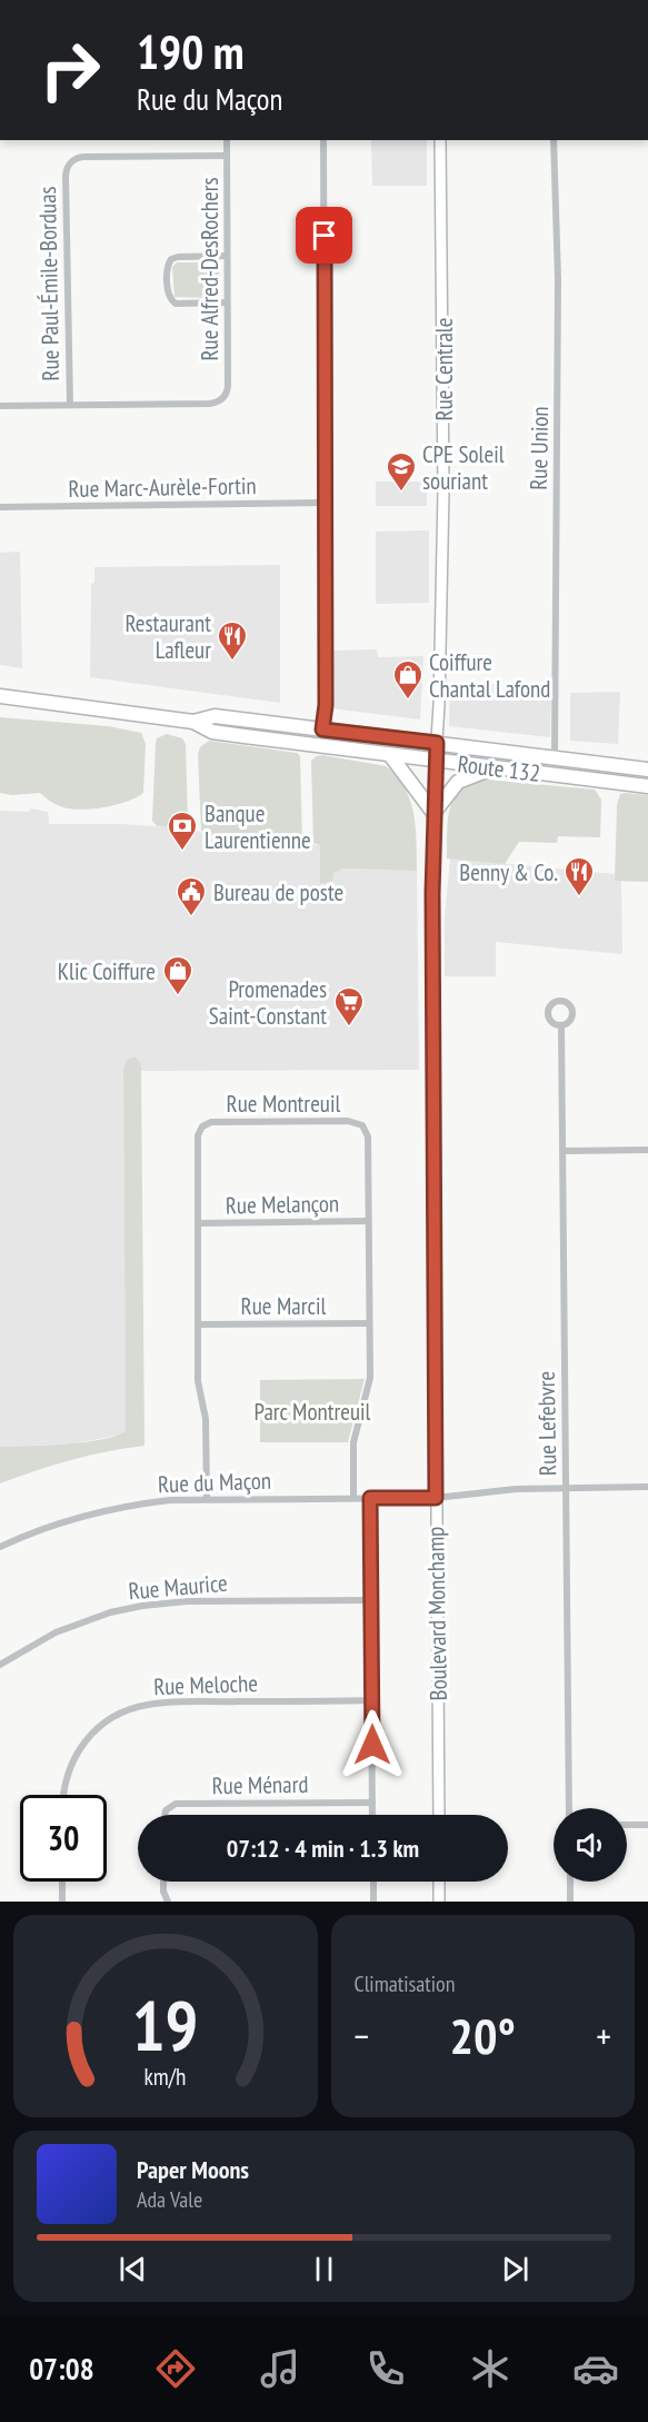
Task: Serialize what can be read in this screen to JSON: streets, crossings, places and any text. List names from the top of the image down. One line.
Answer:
{"streets":{"highway":["Route 132"],"street":["Rue Alfred-DesRochers","Rue Paul-Émile-Borduas","Rue Centrale","Rue Union","Rue Marc-Aurèle-Fortin","Rue Montreuil","Rue Melançon","Rue Marcil","Rue Lefebvre","Rue du Maçon","Rue Maurice","Boulevard Monchamp","Rue Meloche","Rue Ménard"]},"crossings":[["Rue Alfred-DesRochers","Rue Paul-Émile-Borduas"],["Rue Centrale","Route 132"],["Rue Centrale","Boulevard Monchamp"],["Rue Union","Route 132"],["Route 132","Boulevard Monchamp"],["Rue Montreuil","Rue Melançon"],["Rue Montreuil","Rue Marcil"],["Rue Montreuil","Rue du Maçon"],["Rue Lefebvre","Rue du Maçon"],["Rue du Maçon","Boulevard Monchamp"]],"parks":["Parc Montreuil"],"places":{"school or university":["CPE Soleil souriant"],"restaurant":["Restaurant Lafleur","Benny & Co."],"shop":["Coiffure Chantal Lafond","Klic Coiffure"],"bank":["Banque Laurentienne"],"public building":["Bureau de poste"],"supermarket":["Promenades Saint-Constant"]},"page":{"turn":["190 m","Rue du Maçon"],"limit":"30","trip":"07:12 · 4 min · 1.3 km","tile":"Climatisation","heat":["−","20°","+"],"song":["Paper Moons","Ada Vale"],"tabs":"07:08","gauge":["19","km/h"]}}
